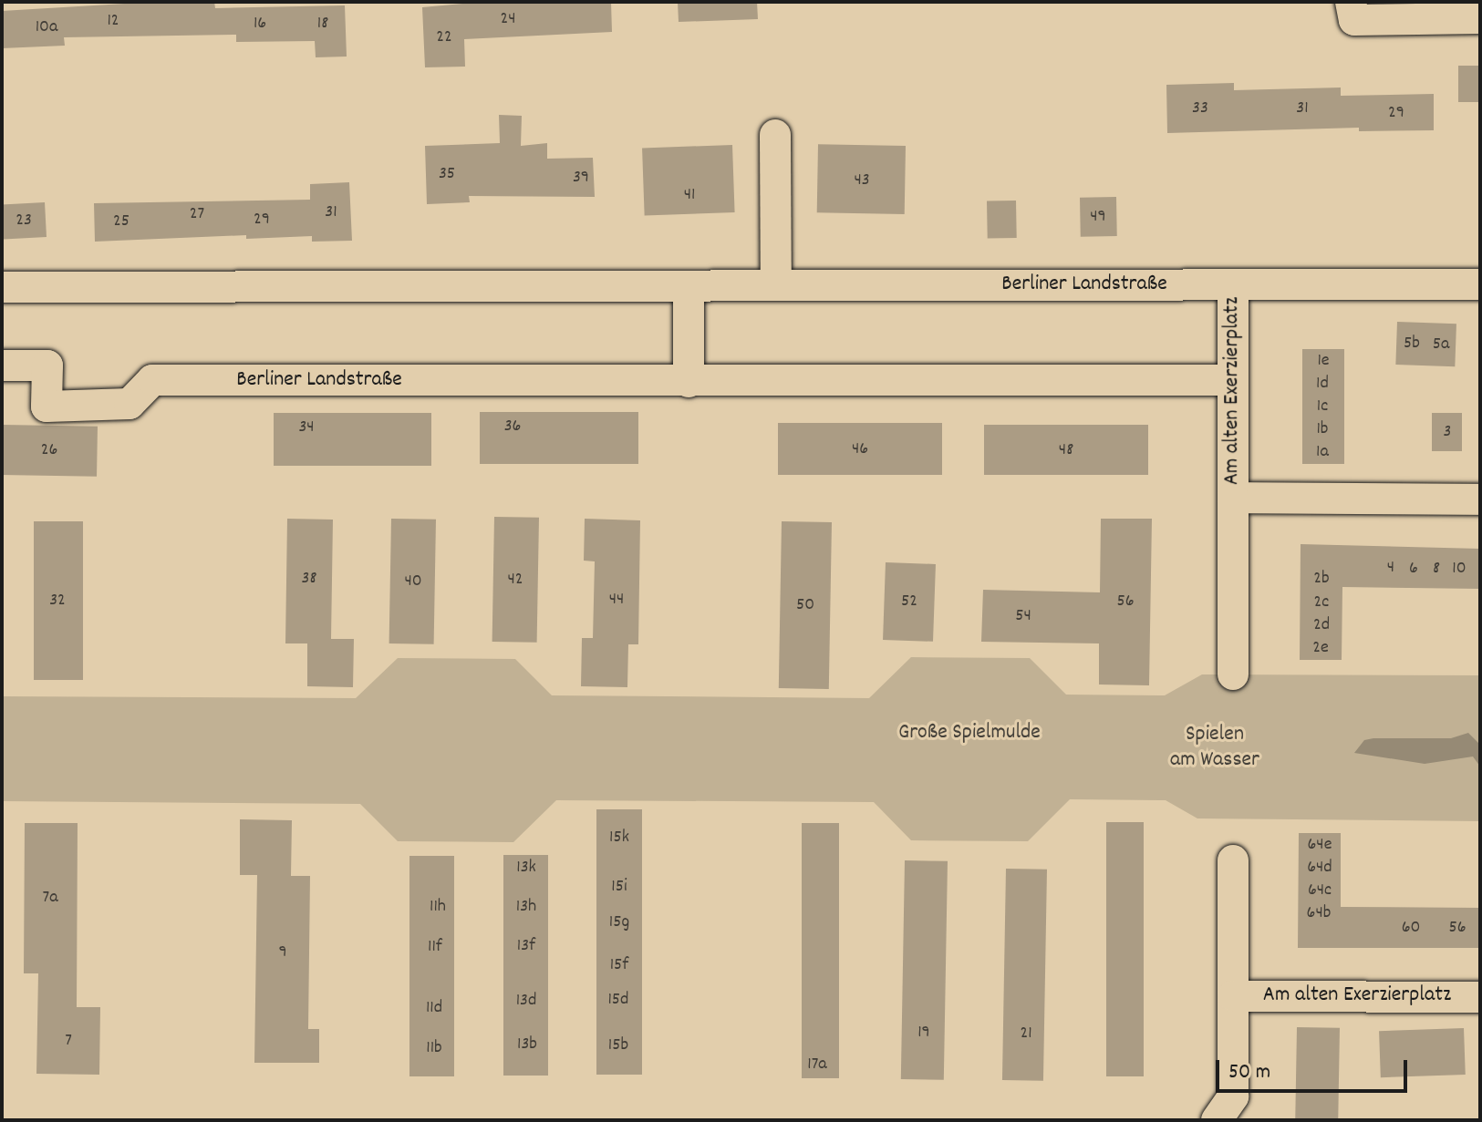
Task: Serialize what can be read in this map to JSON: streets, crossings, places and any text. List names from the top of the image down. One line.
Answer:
{"streets":{"street":["Berliner Landstraße","Am alten Exerzierplatz"]},"crossings":[["Berliner Landstraße","Am alten Exerzierplatz"]],"parks":["Große Spielmulde","Spielen am Wasser"],"house_numbers":["24","12","16","18","10a","22","33","31","29","35","39","43","41","31","27","49","29","23","25","5b","5a","1e","1d","1c","36","34","1b","3","46","26","48","1a","4","6","8","10","38","2b","42","40","44","32","52","56","2c","50","54","2d","2e","15k","64e","13k","64d","15i","64c","7a","11h","13h","64b","15g","60","56","13f","11f","9","15f","15d","13d","11d","19","21","7","13b","15b","11b","17a"],"scale_bar":"50 m"}
